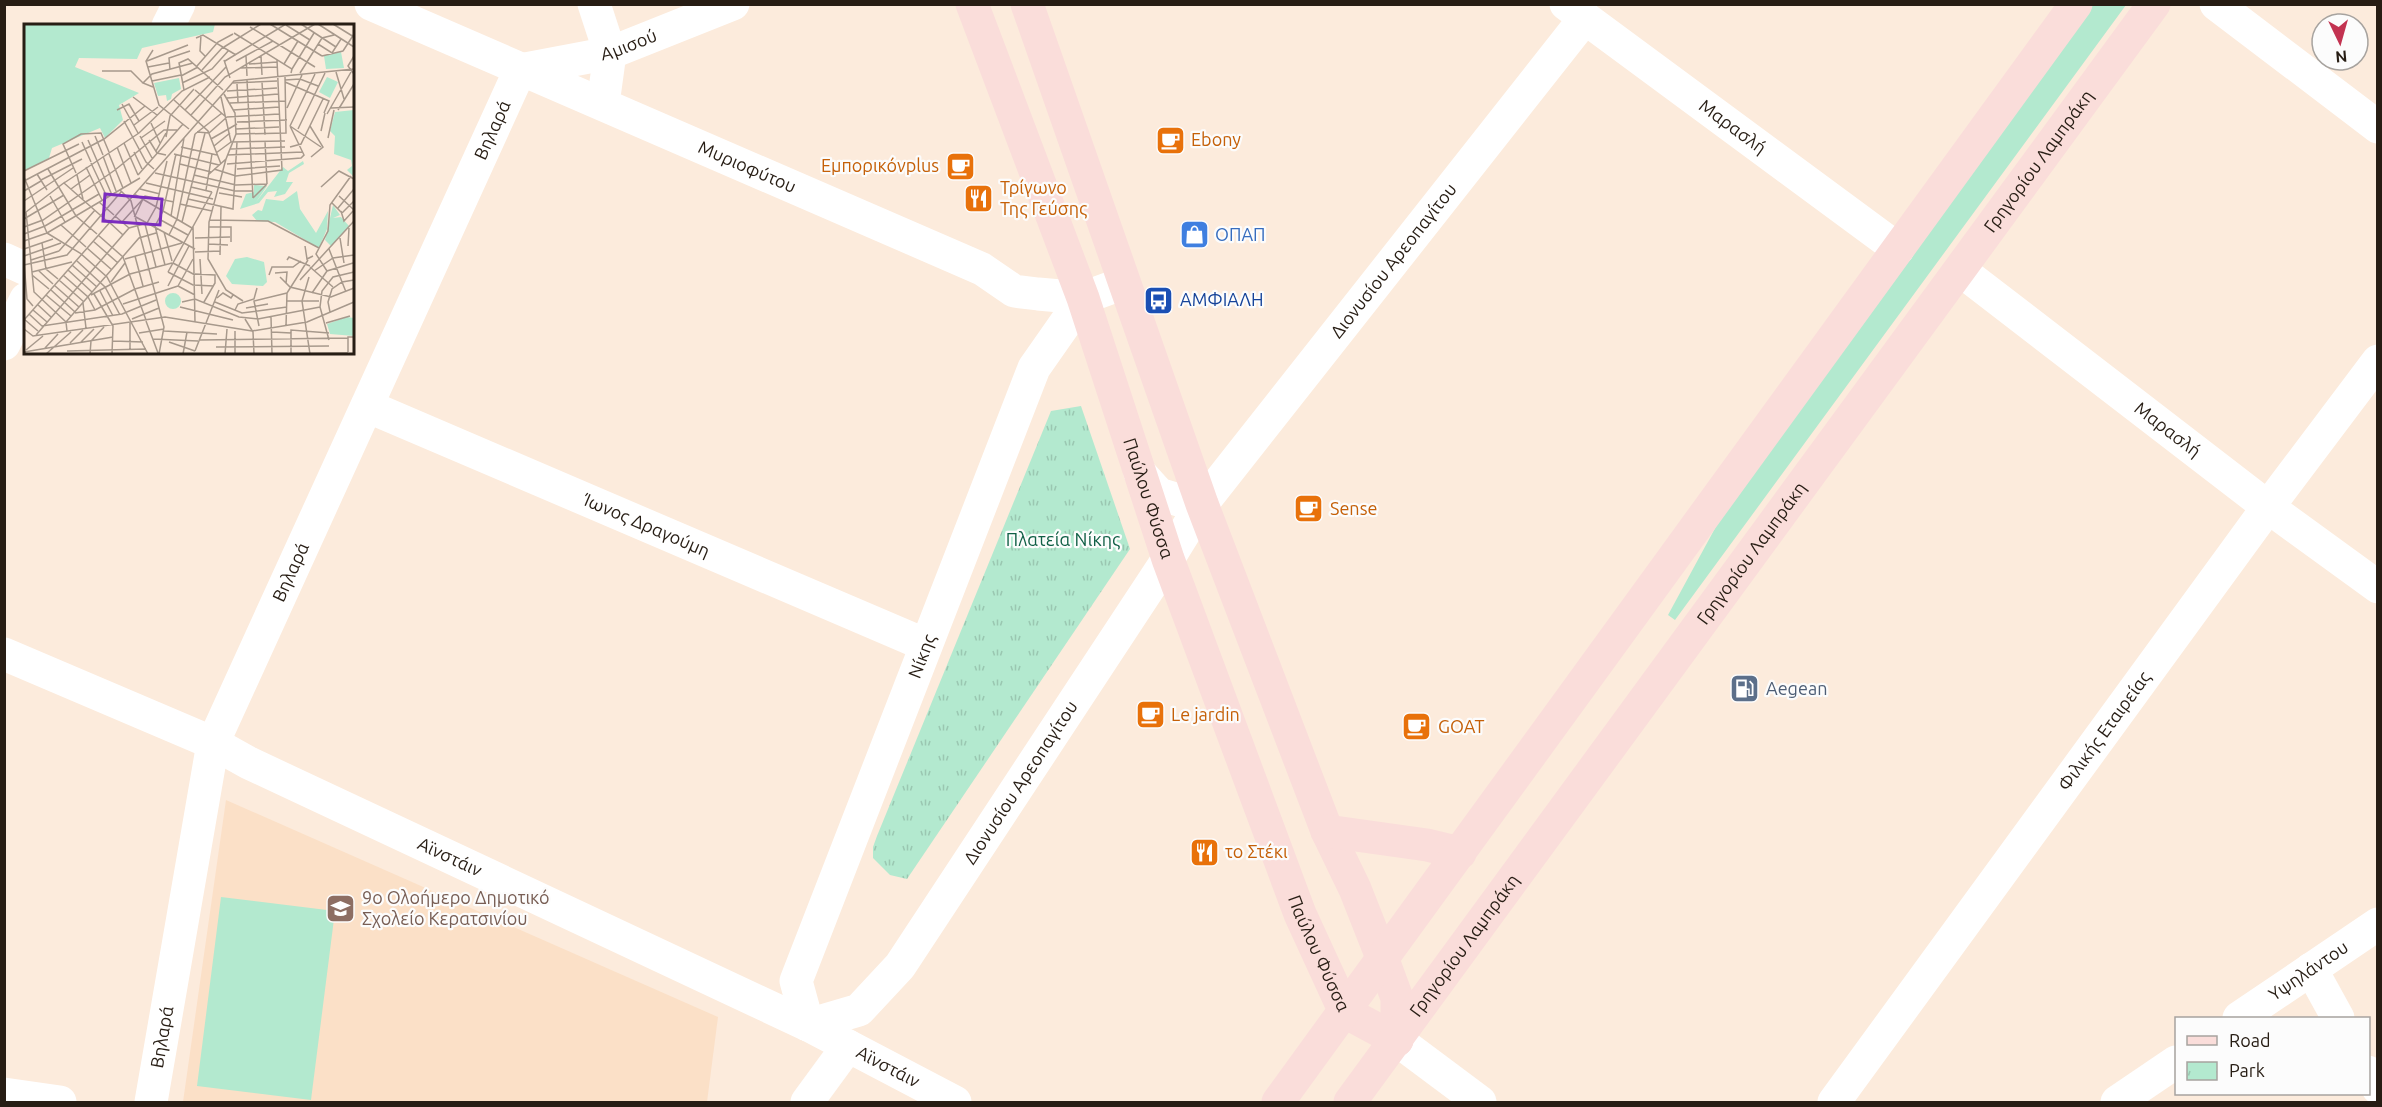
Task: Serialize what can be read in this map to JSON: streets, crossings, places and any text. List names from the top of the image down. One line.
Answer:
{"streets":{"main road":["Γρηγορίου Λαμπράκη","Παύλου Φύσσα"],"street":["Αμισού","Μαρασλή","Βηλαρά","Μυριοφύτου","Διονυσίου Αρεοπαγίτου","Ίωνος Δραγούμη","Νίκης","Φιλικής Εταιρείας","Αϊνστάιν","Υψηλάντου"]},"crossings":[["Αμισού","Βηλαρά"],["Αμισού","Μυριοφύτου"],["Μαρασλή","Γρηγορίου Λαμπράκη"],["Μαρασλή","Διονυσίου Αρεοπαγίτου"],["Μαρασλή","Φιλικής Εταιρείας"],["Βηλαρά","Μυριοφύτου"],["Βηλαρά","Ίωνος Δραγούμη"],["Βηλαρά","Αϊνστάιν"],["Γρηγορίου Λαμπράκη","Παύλου Φύσσα"],["Μυριοφύτου","Παύλου Φύσσα"],["Μυριοφύτου","Νίκης"],["Διονυσίου Αρεοπαγίτου","Παύλου Φύσσα"],["Διονυσίου Αρεοπαγίτου","Νίκης"],["Διονυσίου Αρεοπαγίτου","Αϊνστάιν"],["Παύλου Φύσσα","Νίκης"],["Ίωνος Δραγούμη","Νίκης"],["Νίκης","Αϊνστάιν"]],"parks":["Πλατεία Νίκης"],"places":{"cafe":["Ebony","Εμπορικόνplus","Sense","Le jardin","GOAT"],"restaurant":["Τρίγωνο Της Γεύσης","το Στέκι"],"shop":["ΟΠΑΠ"],"bus stop":["ΑΜΦΙΑΛΗ"],"fuel station":["Aegean"],"school or university":["9ο Ολοήμερο Δημοτικό Σχολείο Κερατσινίου"]},"legend":["Road","Park"],"north":"bottom"}
